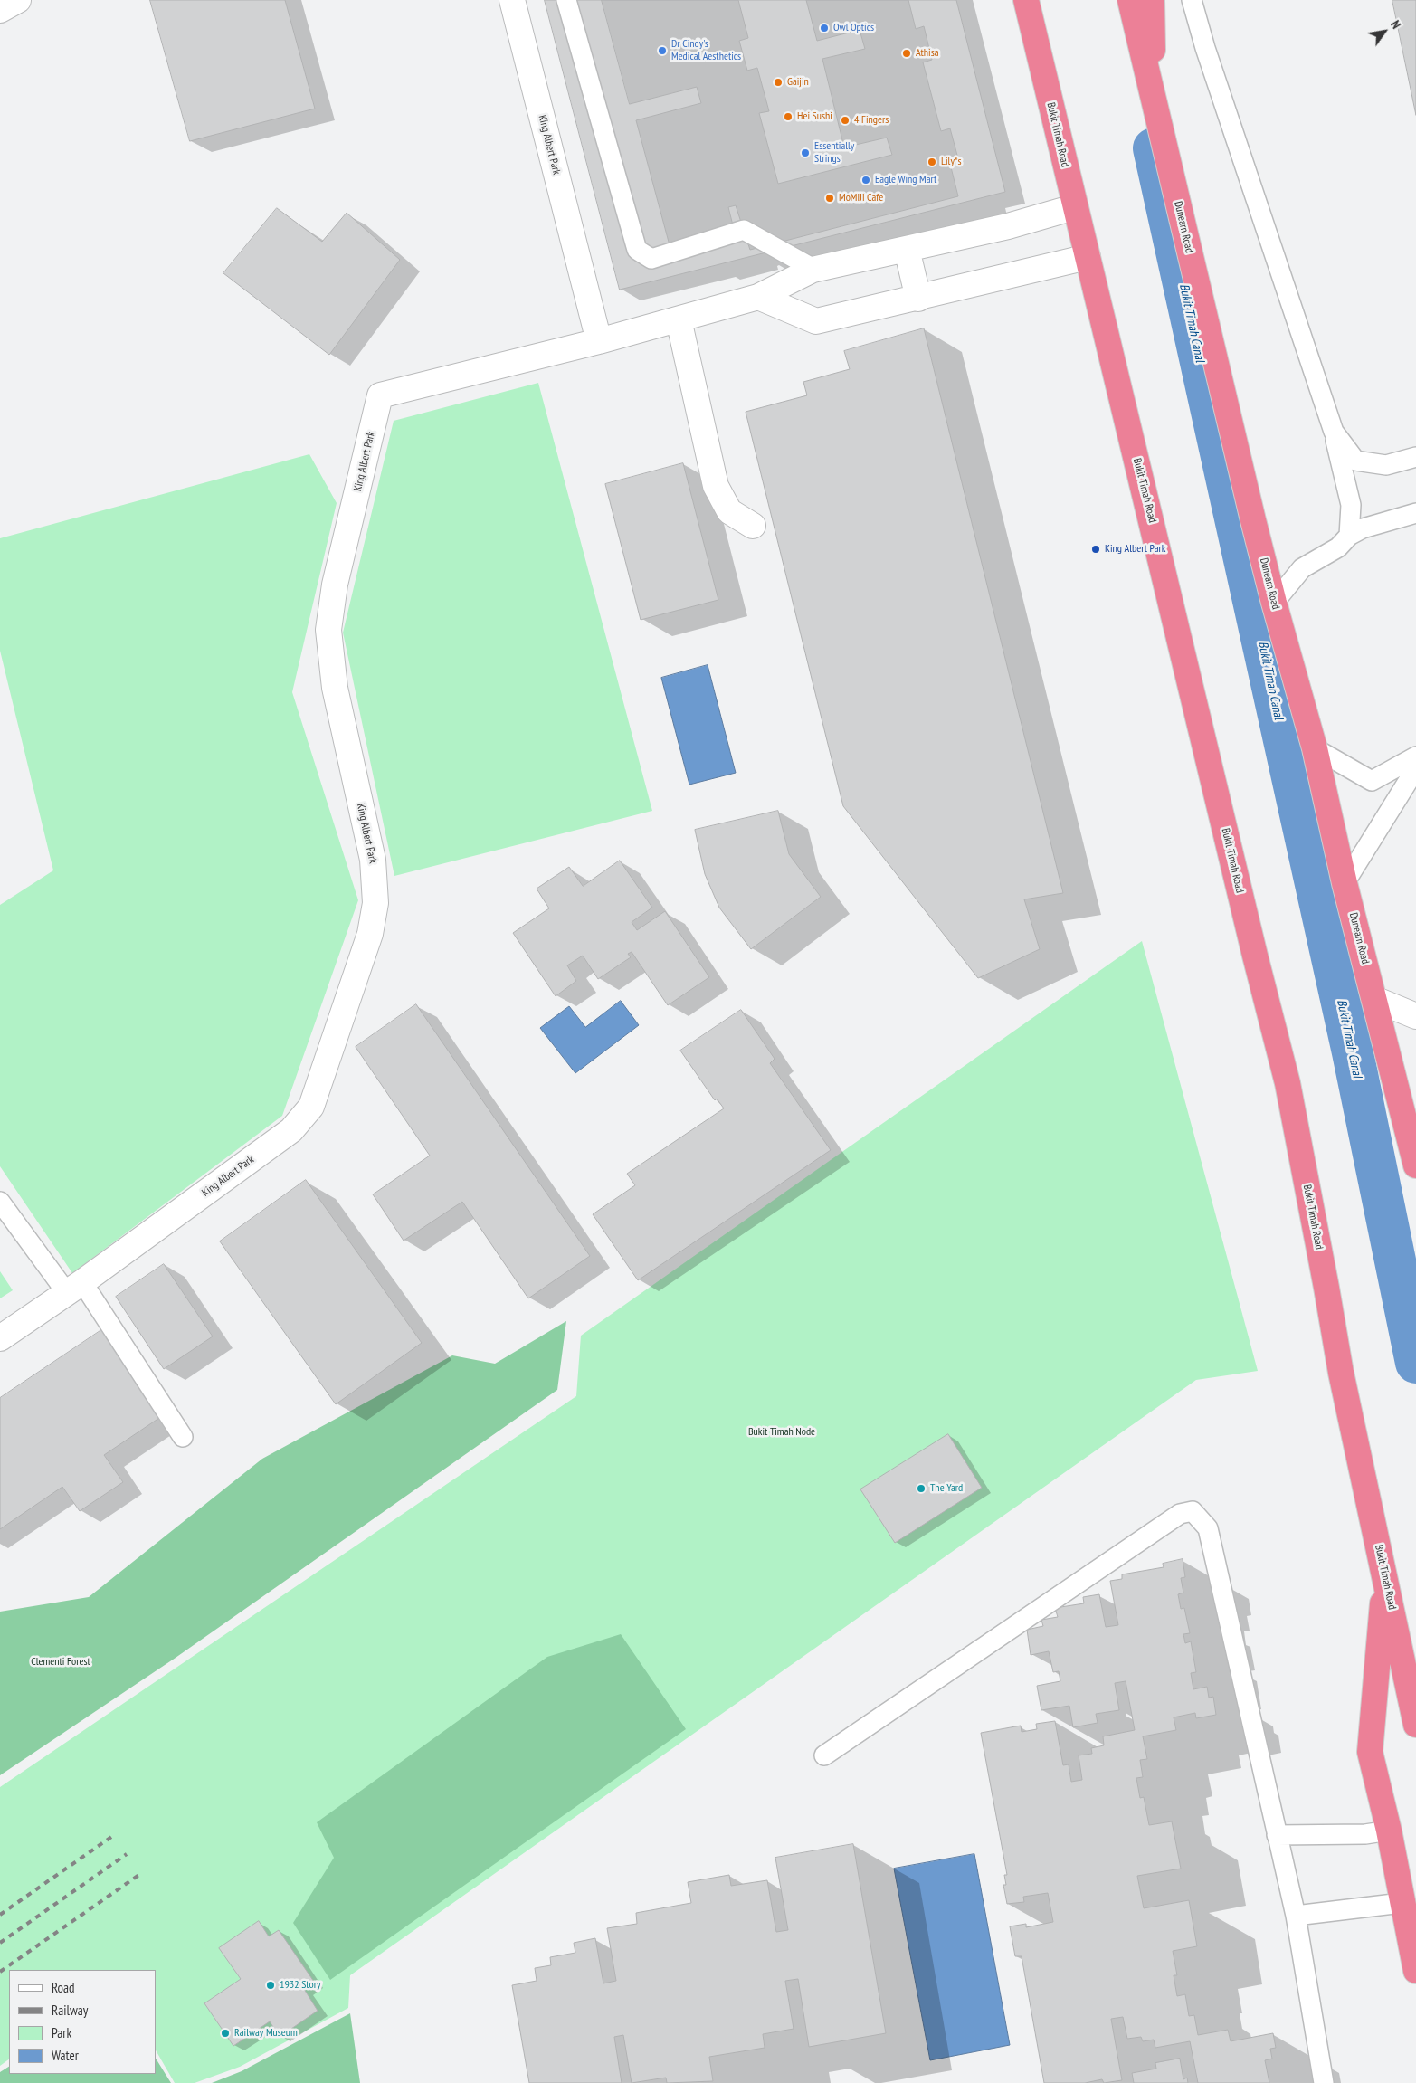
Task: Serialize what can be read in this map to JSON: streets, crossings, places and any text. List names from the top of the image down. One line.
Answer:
{"streets":{"highway":["Bukit Timah Road","Dunearn Road"],"street":["King Albert Park"]},"crossings":[["Bukit Timah Road","King Albert Park"]],"water":["Bukit Timah Canal"],"parks":["Bukit Timah Node","Clementi Forest"],"places":["Owl Optics","Dr Cindy's Medical Aesthetics","Athisa","Gaijin","Hei Sushi","4 Fingers","Essentially Strings","Lily*s","Eagle Wing Mart","MoMiJi Cafe","King Albert Park","The Yard","1932 Story","Railway Museum"],"legend":["Road","Railway","Park","Water"],"north":"top right"}
